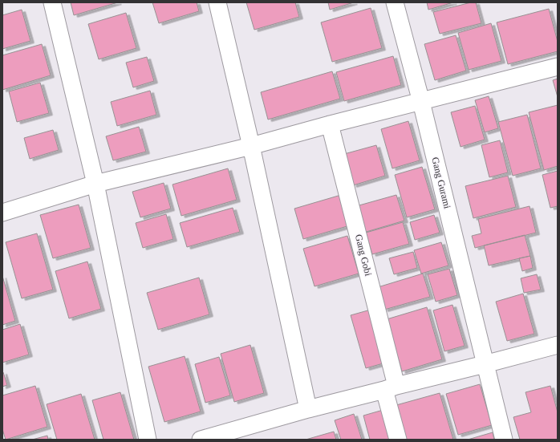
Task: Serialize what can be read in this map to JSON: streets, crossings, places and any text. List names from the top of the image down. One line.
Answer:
{"streets":{"street":["Gang Gurami","Gang Gobi"]}}
